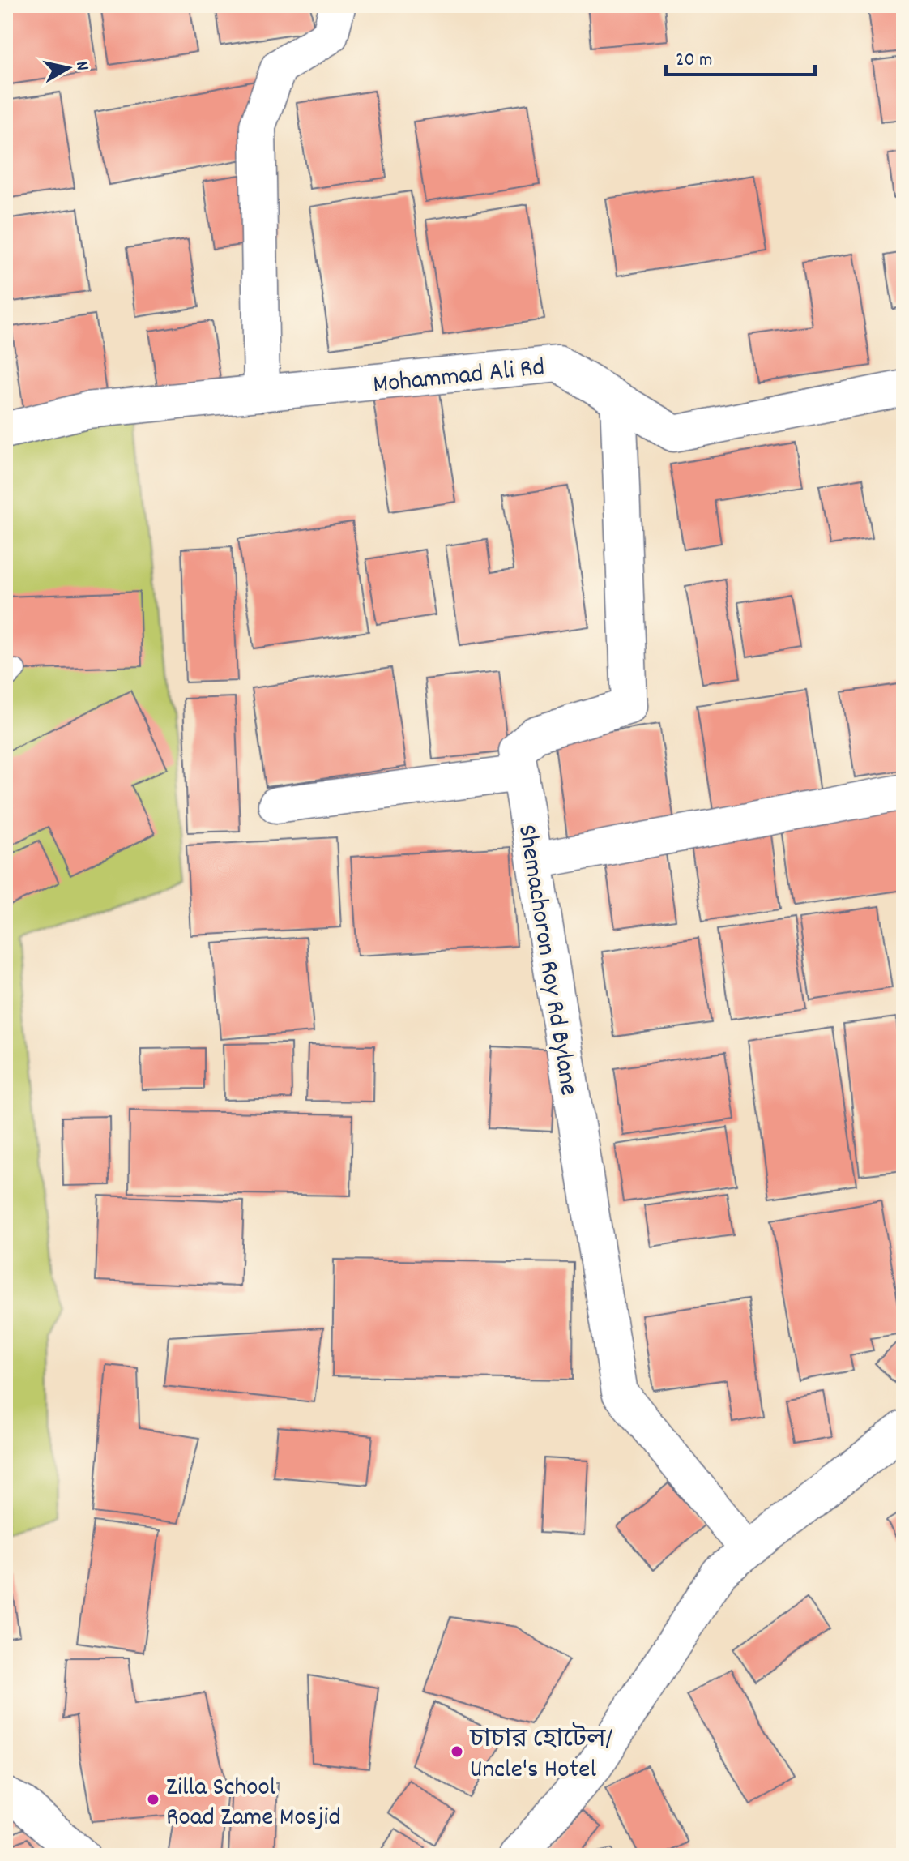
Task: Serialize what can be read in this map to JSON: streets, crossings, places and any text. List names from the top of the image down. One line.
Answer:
{"streets":{"street":["Mohammad Ali Rd","Shemachoron Roy Rd Bylane"]},"crossings":[["Mohammad Ali Rd","Shemachoron Roy Rd Bylane"]],"places":["চাচার হোটেল/ Uncle's Hotel","Zilla School Road Zame Mosjid"],"scale_bar":"20 m","north":"right"}
